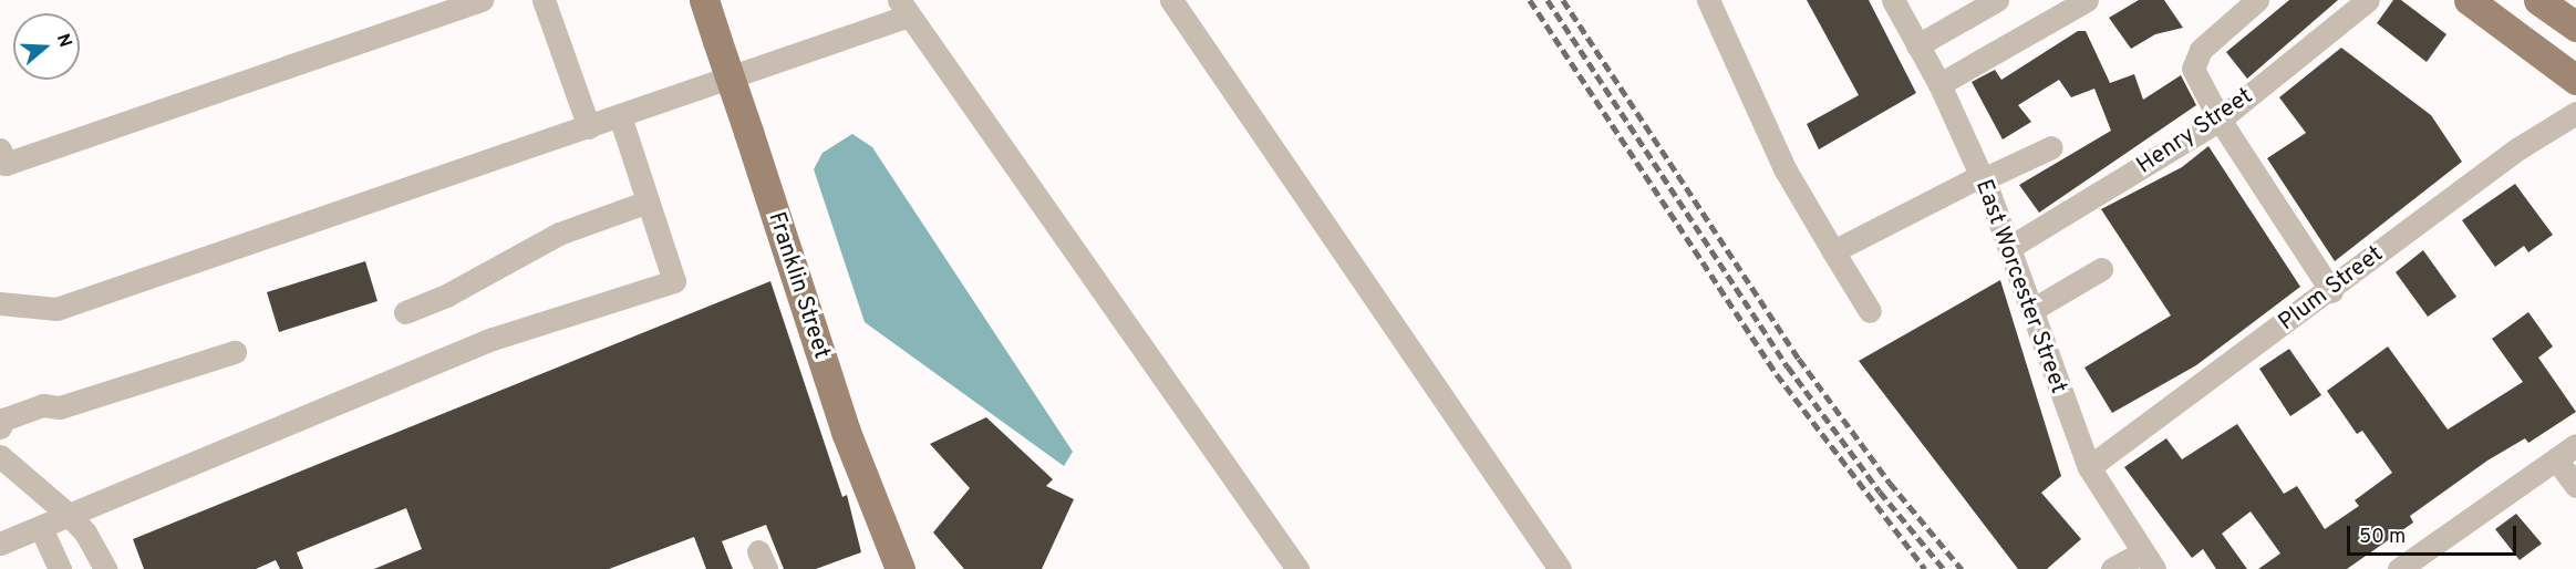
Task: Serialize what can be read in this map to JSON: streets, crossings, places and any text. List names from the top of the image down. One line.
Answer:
{"streets":{"main road":["Franklin Street"],"street":["Henry Street","East Worcester Street","Plum Street"]},"crossings":[["Henry Street","East Worcester Street"],["East Worcester Street","Plum Street"]],"scale_bar":"50 m","north":"right"}
